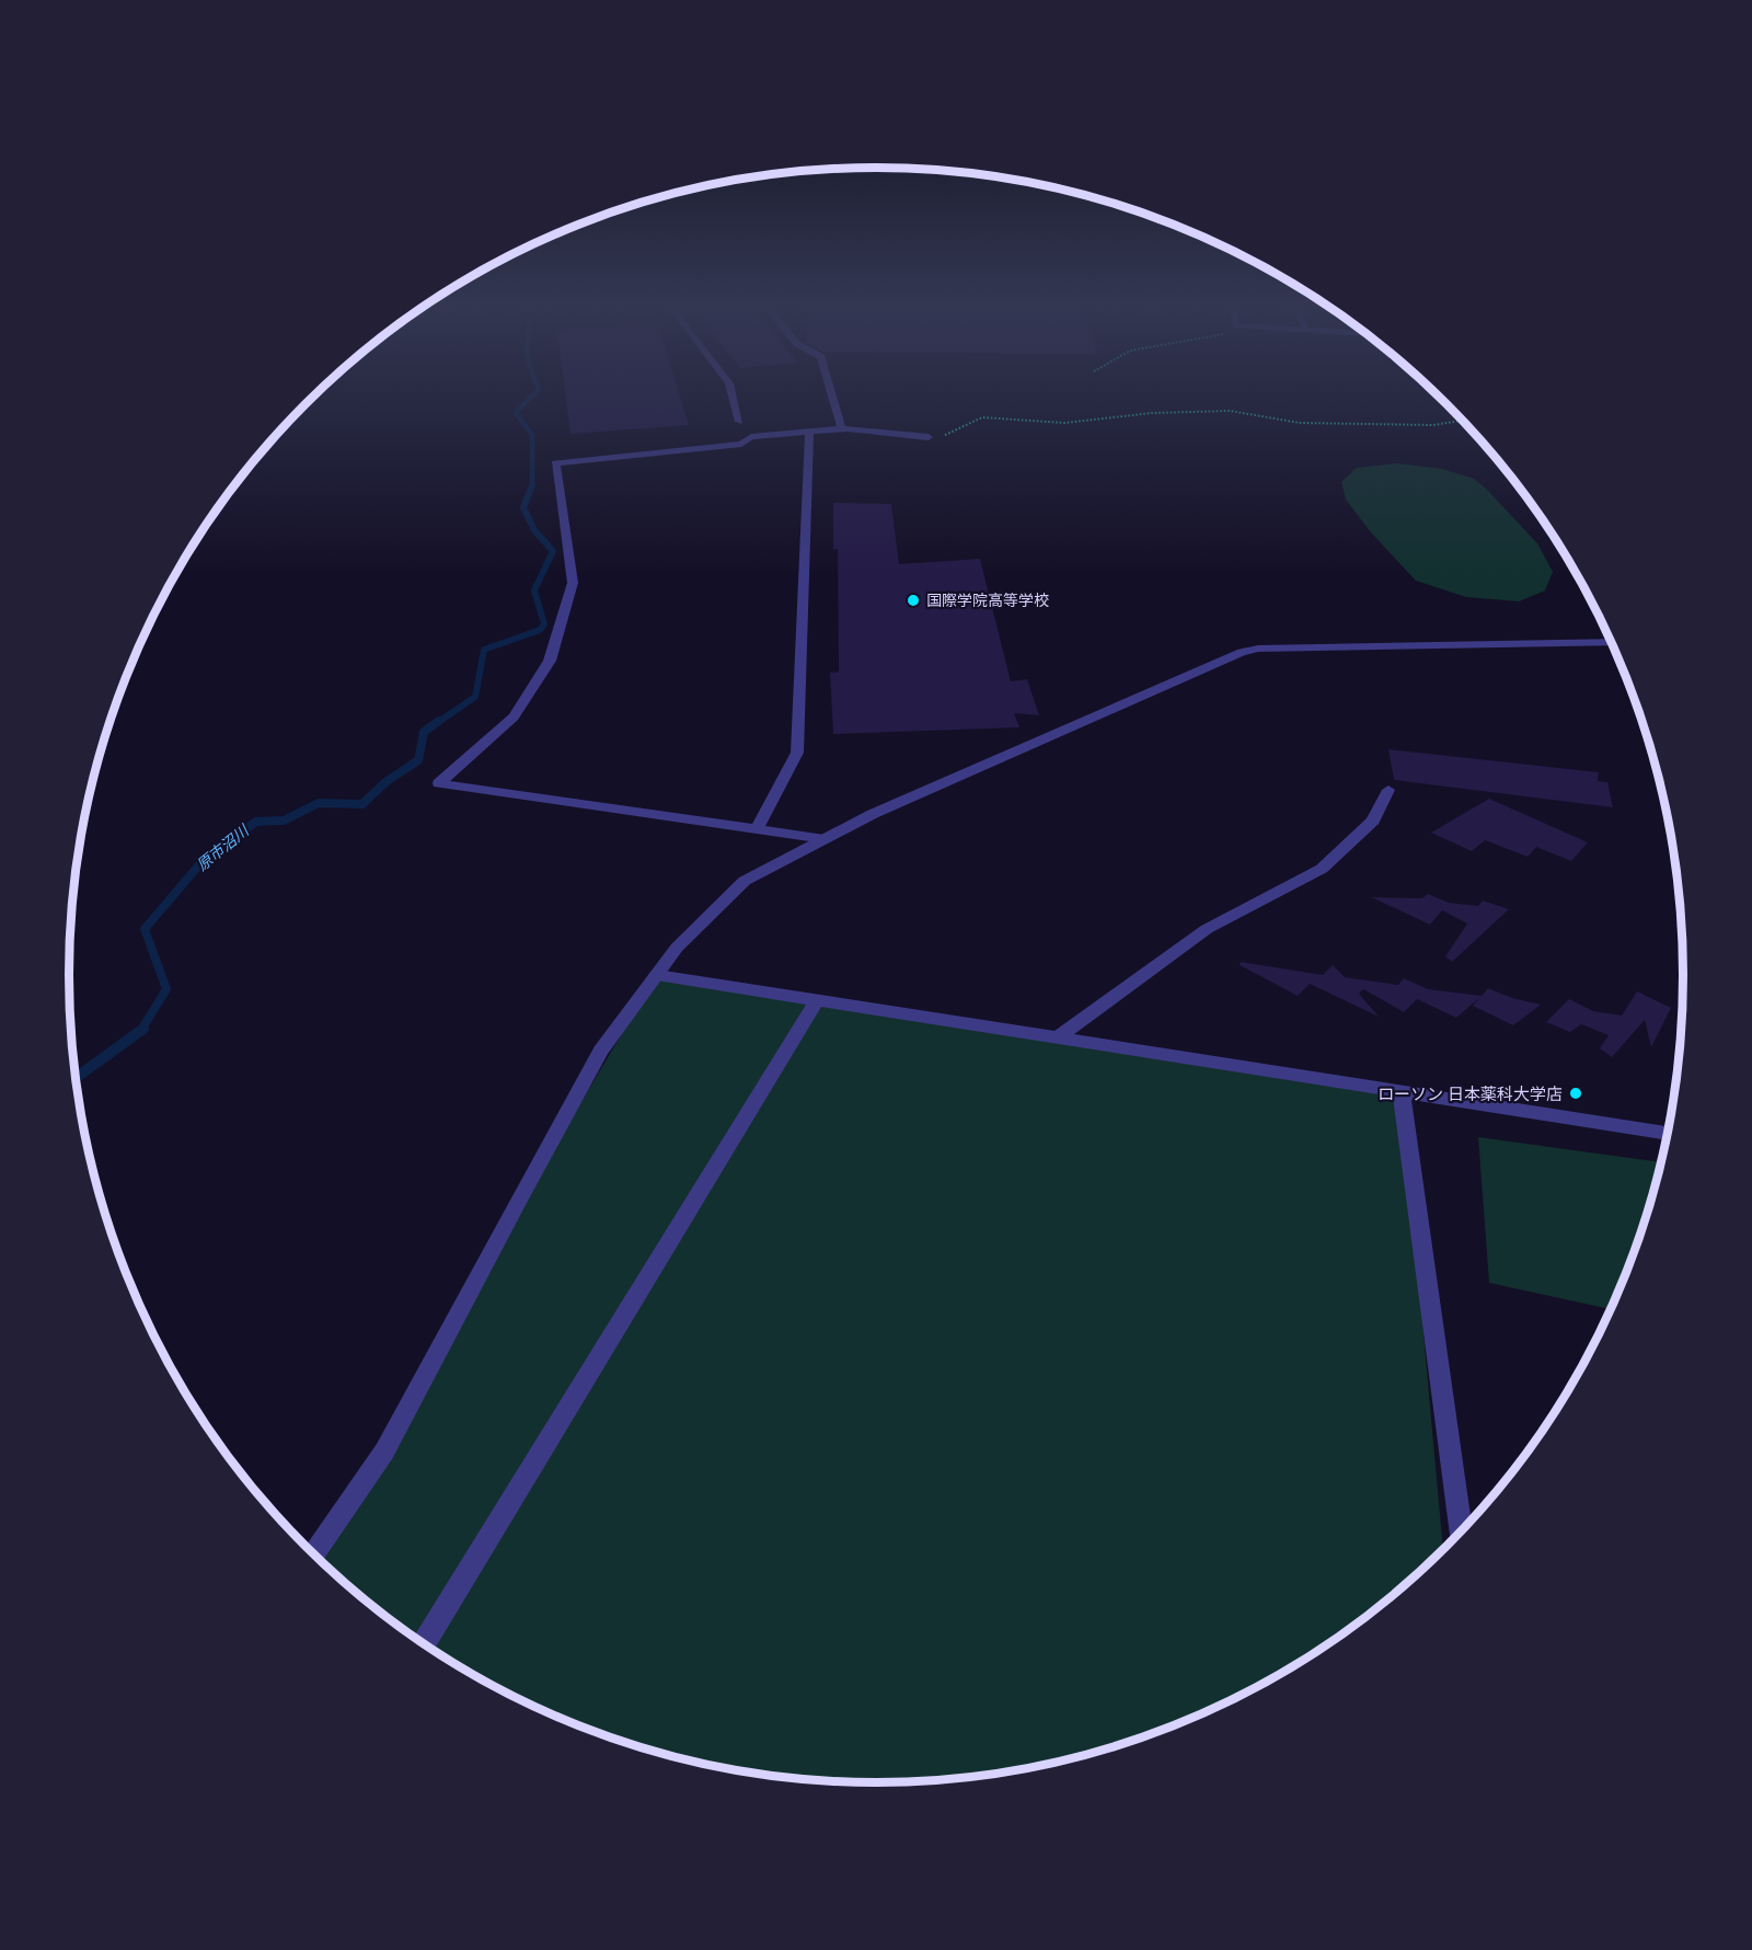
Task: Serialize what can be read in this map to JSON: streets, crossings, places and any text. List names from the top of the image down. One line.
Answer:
{"water":["原市沼川"],"places":["国際学院高等学校","ローソン 日本薬科大学店"]}
